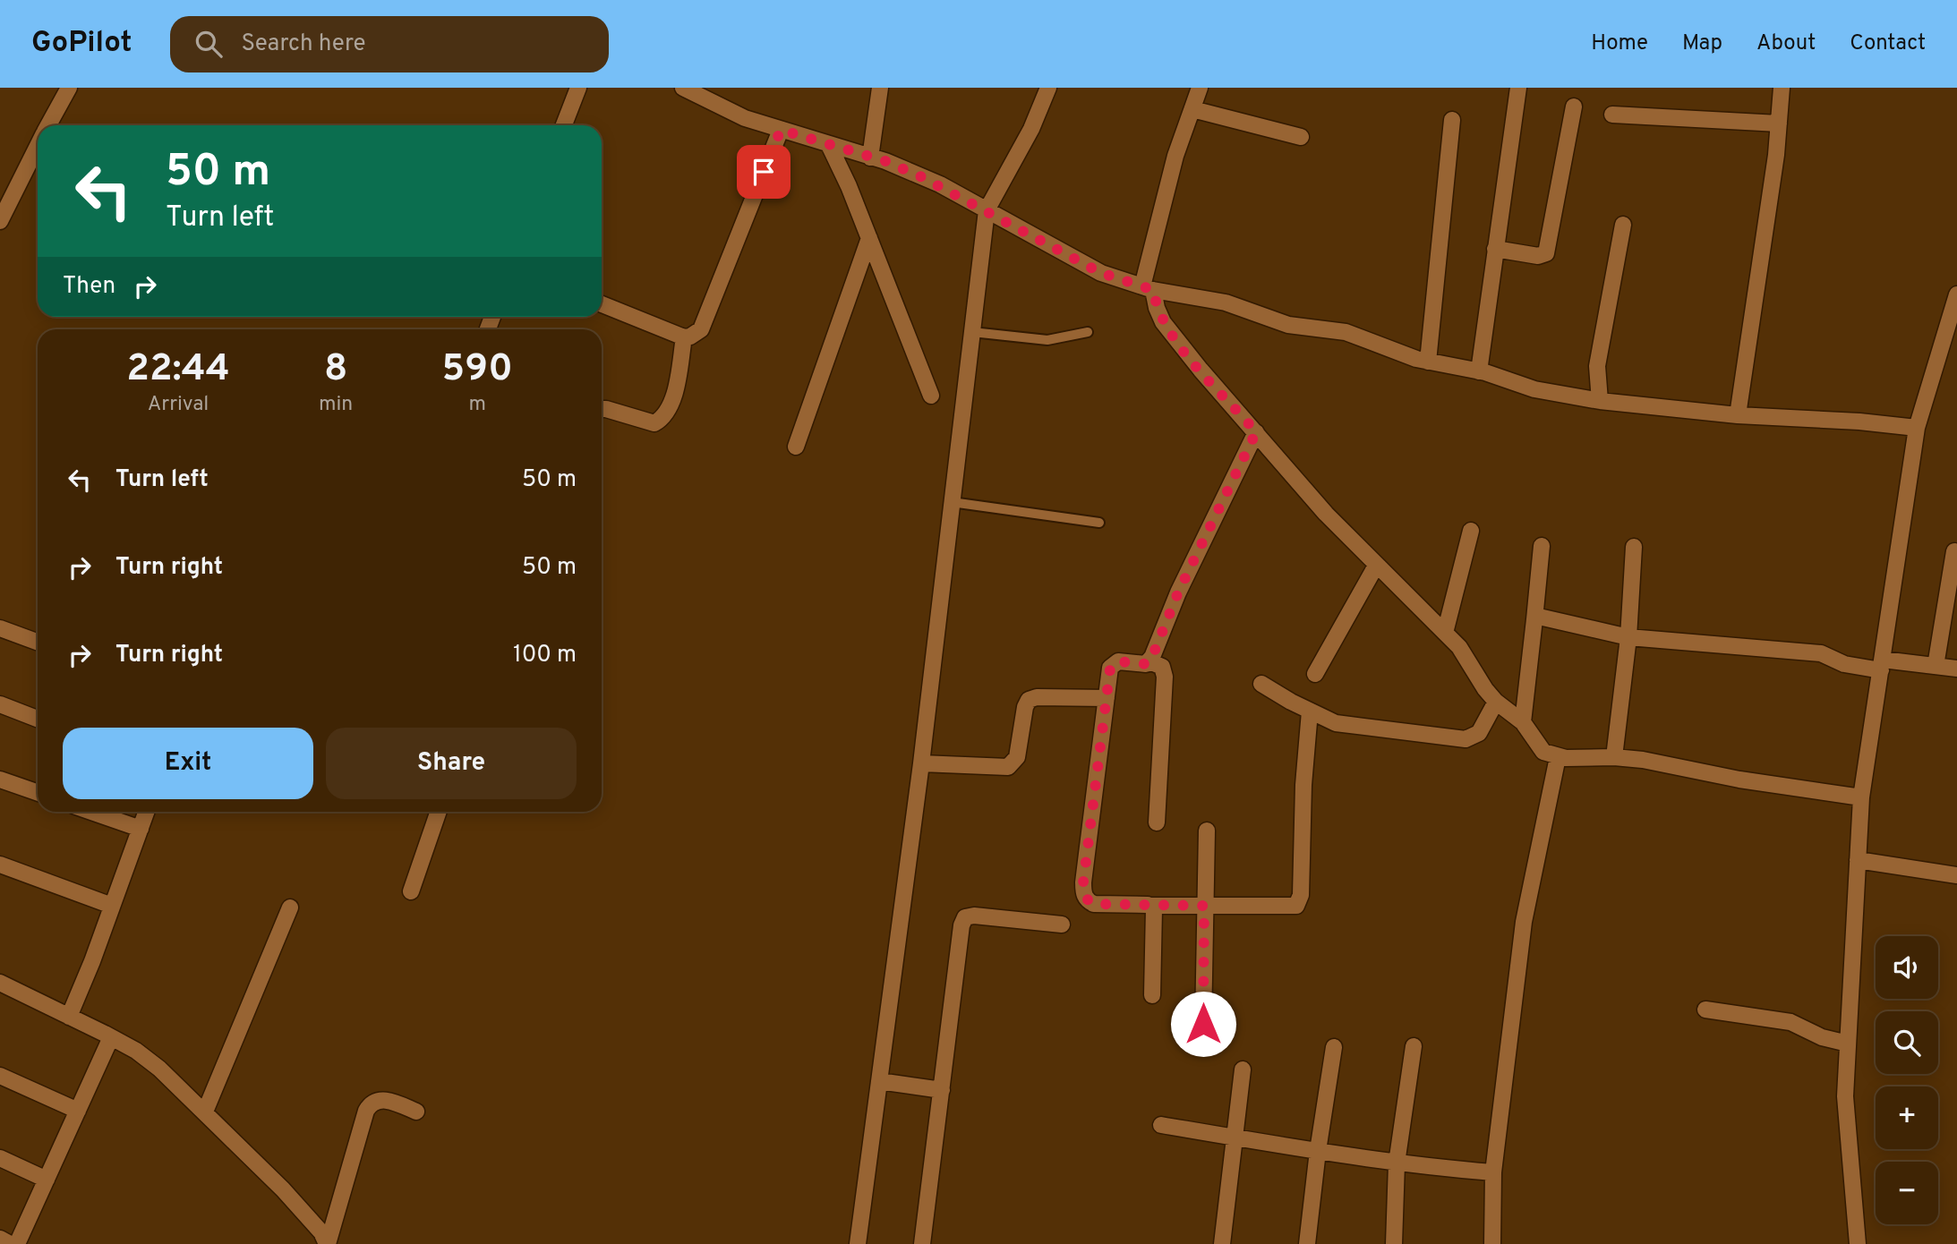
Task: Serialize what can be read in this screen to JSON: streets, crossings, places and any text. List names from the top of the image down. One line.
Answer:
{"page":{"header":"GoPilot","search":"Search here","nav":["Home","Map","About","Contact"],"turn":["50 m","Turn left"],"then":"Then","eta":["22:44","Arrival","8","min","590","m"],"list":[{"name":"Turn left","value":"50 m"},{"name":"Turn right","value":"50 m"},{"name":"Turn right","value":"100 m"}],"buttons":["Exit","Share"],"map_buttons":["+","−"]}}
